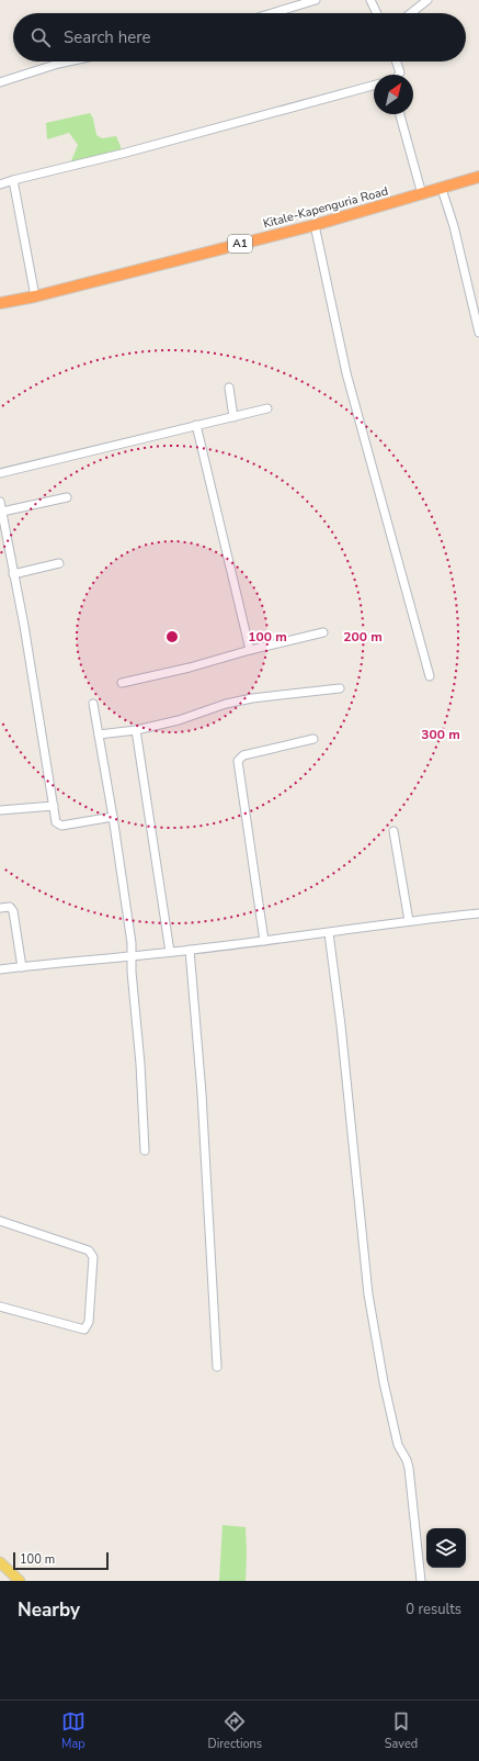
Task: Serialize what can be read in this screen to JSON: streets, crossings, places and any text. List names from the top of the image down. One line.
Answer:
{"streets":{"highway":["Kitale-Kapenguria Road","A1"]},"scale_bar":"100 m","north":"top right","page":{"search":"Search here","scale":"100 m","heading":["Nearby","0 results"],"nav":["Map","Directions","Saved"]},"rings":["100 m","200 m","300 m"]}
